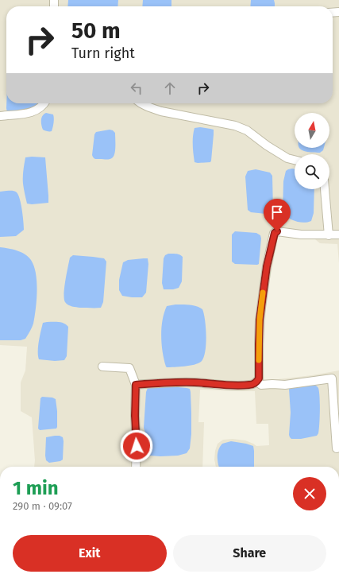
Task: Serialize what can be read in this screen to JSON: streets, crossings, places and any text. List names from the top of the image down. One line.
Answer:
{"north":"top","page":{"turn":["50 m","Turn right"],"heading":["1 min","290 m · 09:07"],"buttons":["Exit","Share"]}}
